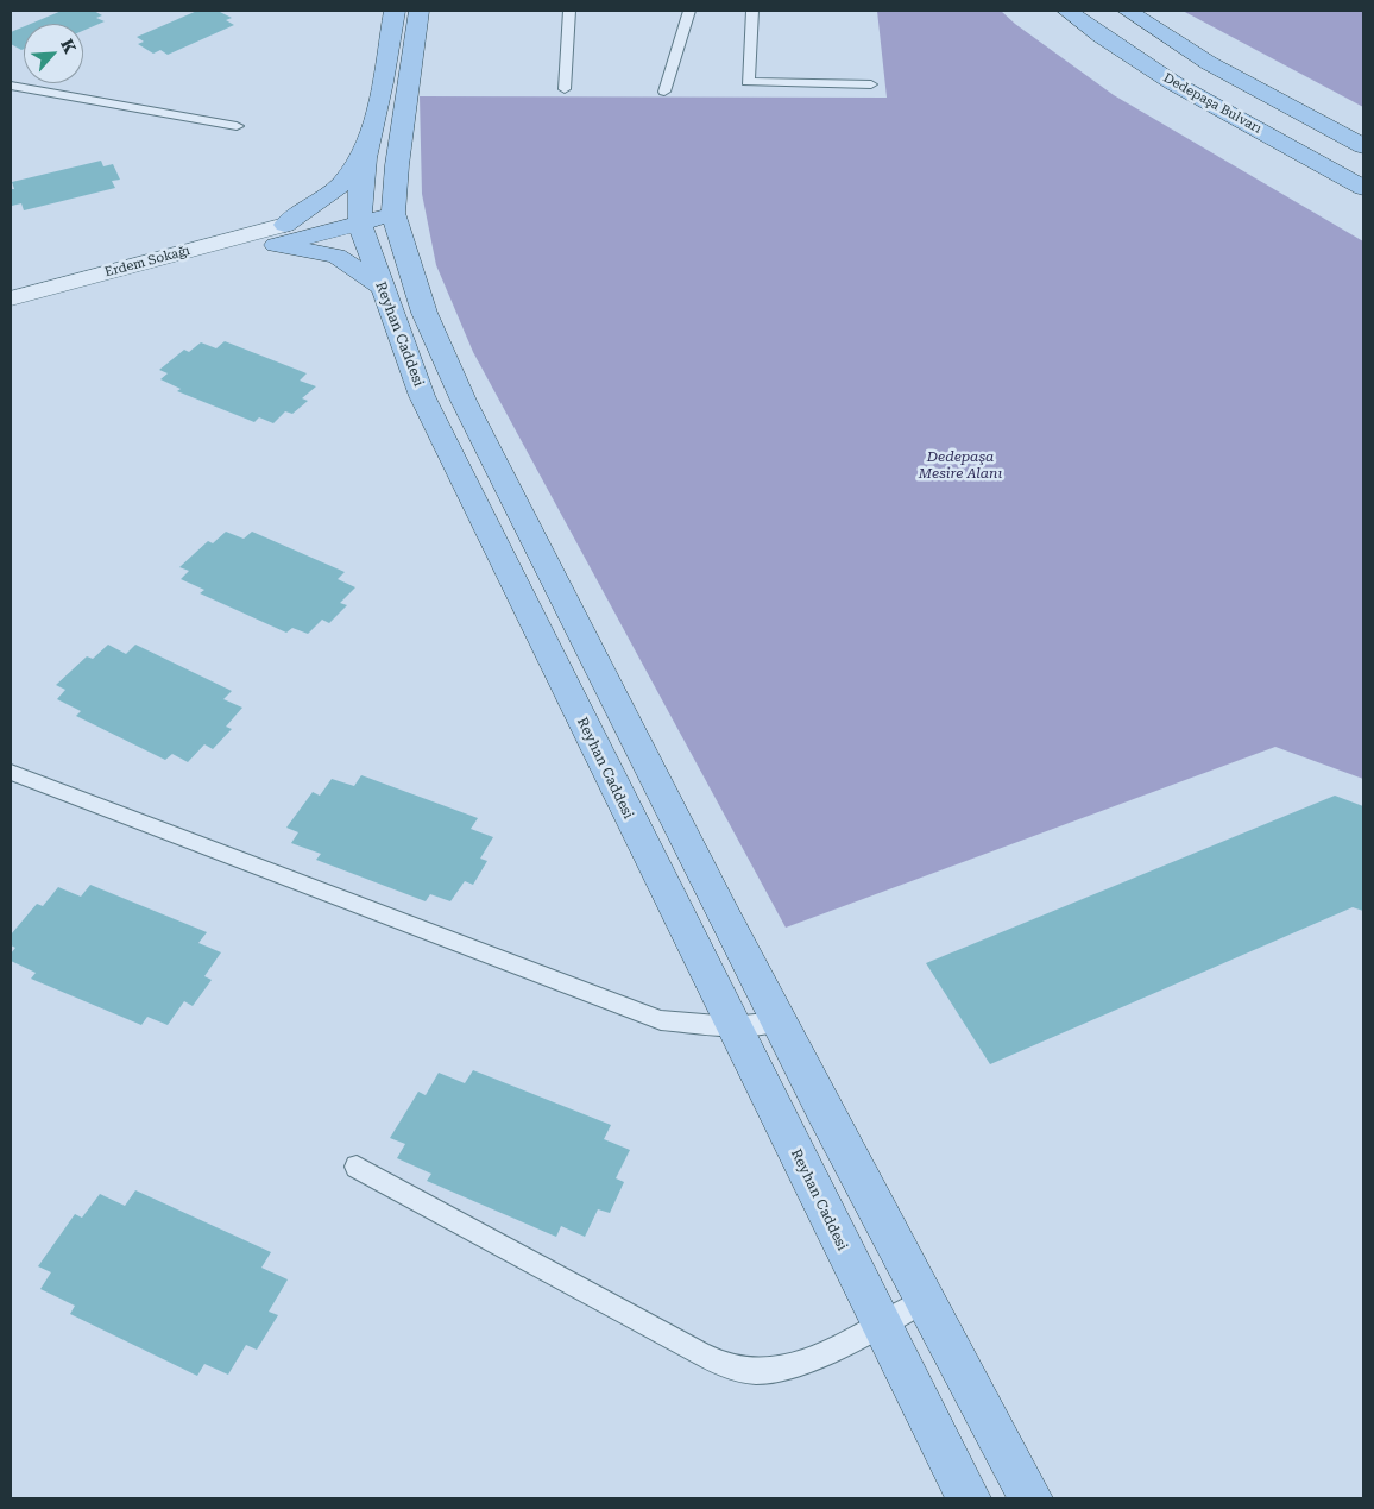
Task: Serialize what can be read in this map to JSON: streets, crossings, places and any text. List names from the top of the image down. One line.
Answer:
{"streets":{"main road":["Dedepaşa Bulvarı","Reyhan Caddesi"],"street":["Erdem Sokağı"]},"parks":["Dedepaşa Mesire Alanı"],"north":"top right"}
